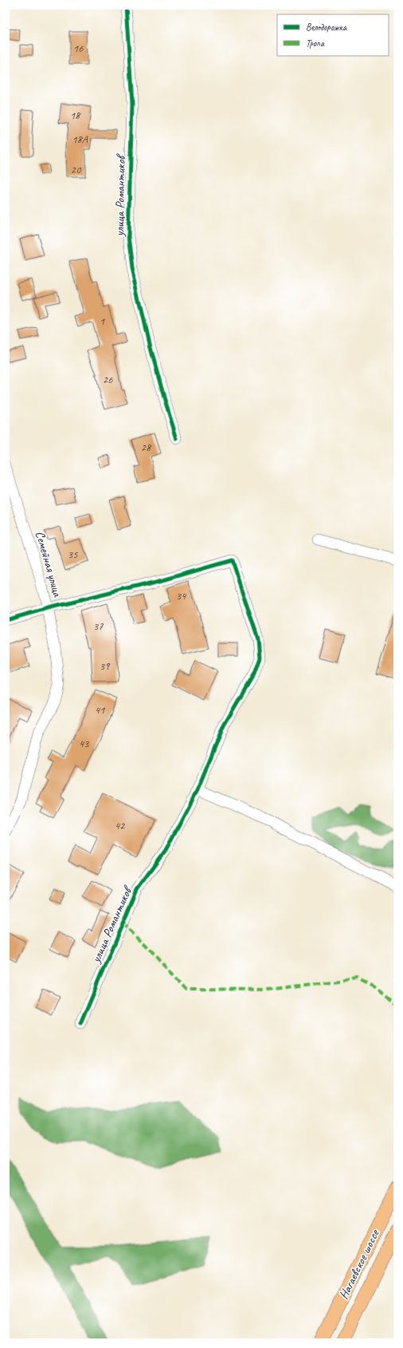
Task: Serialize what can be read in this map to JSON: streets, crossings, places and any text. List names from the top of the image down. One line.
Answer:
{"streets":{"main road":["Нагаевское шоссе"],"street":["улица Романтиков","Семейная улица"]},"crossings":[["улица Романтиков","Семейная улица"]],"house_numbers":["16","18","18А","20","1","26","28","35","34","37","39","41","43","42"],"legend":["Велодорожка","Тропа"]}
